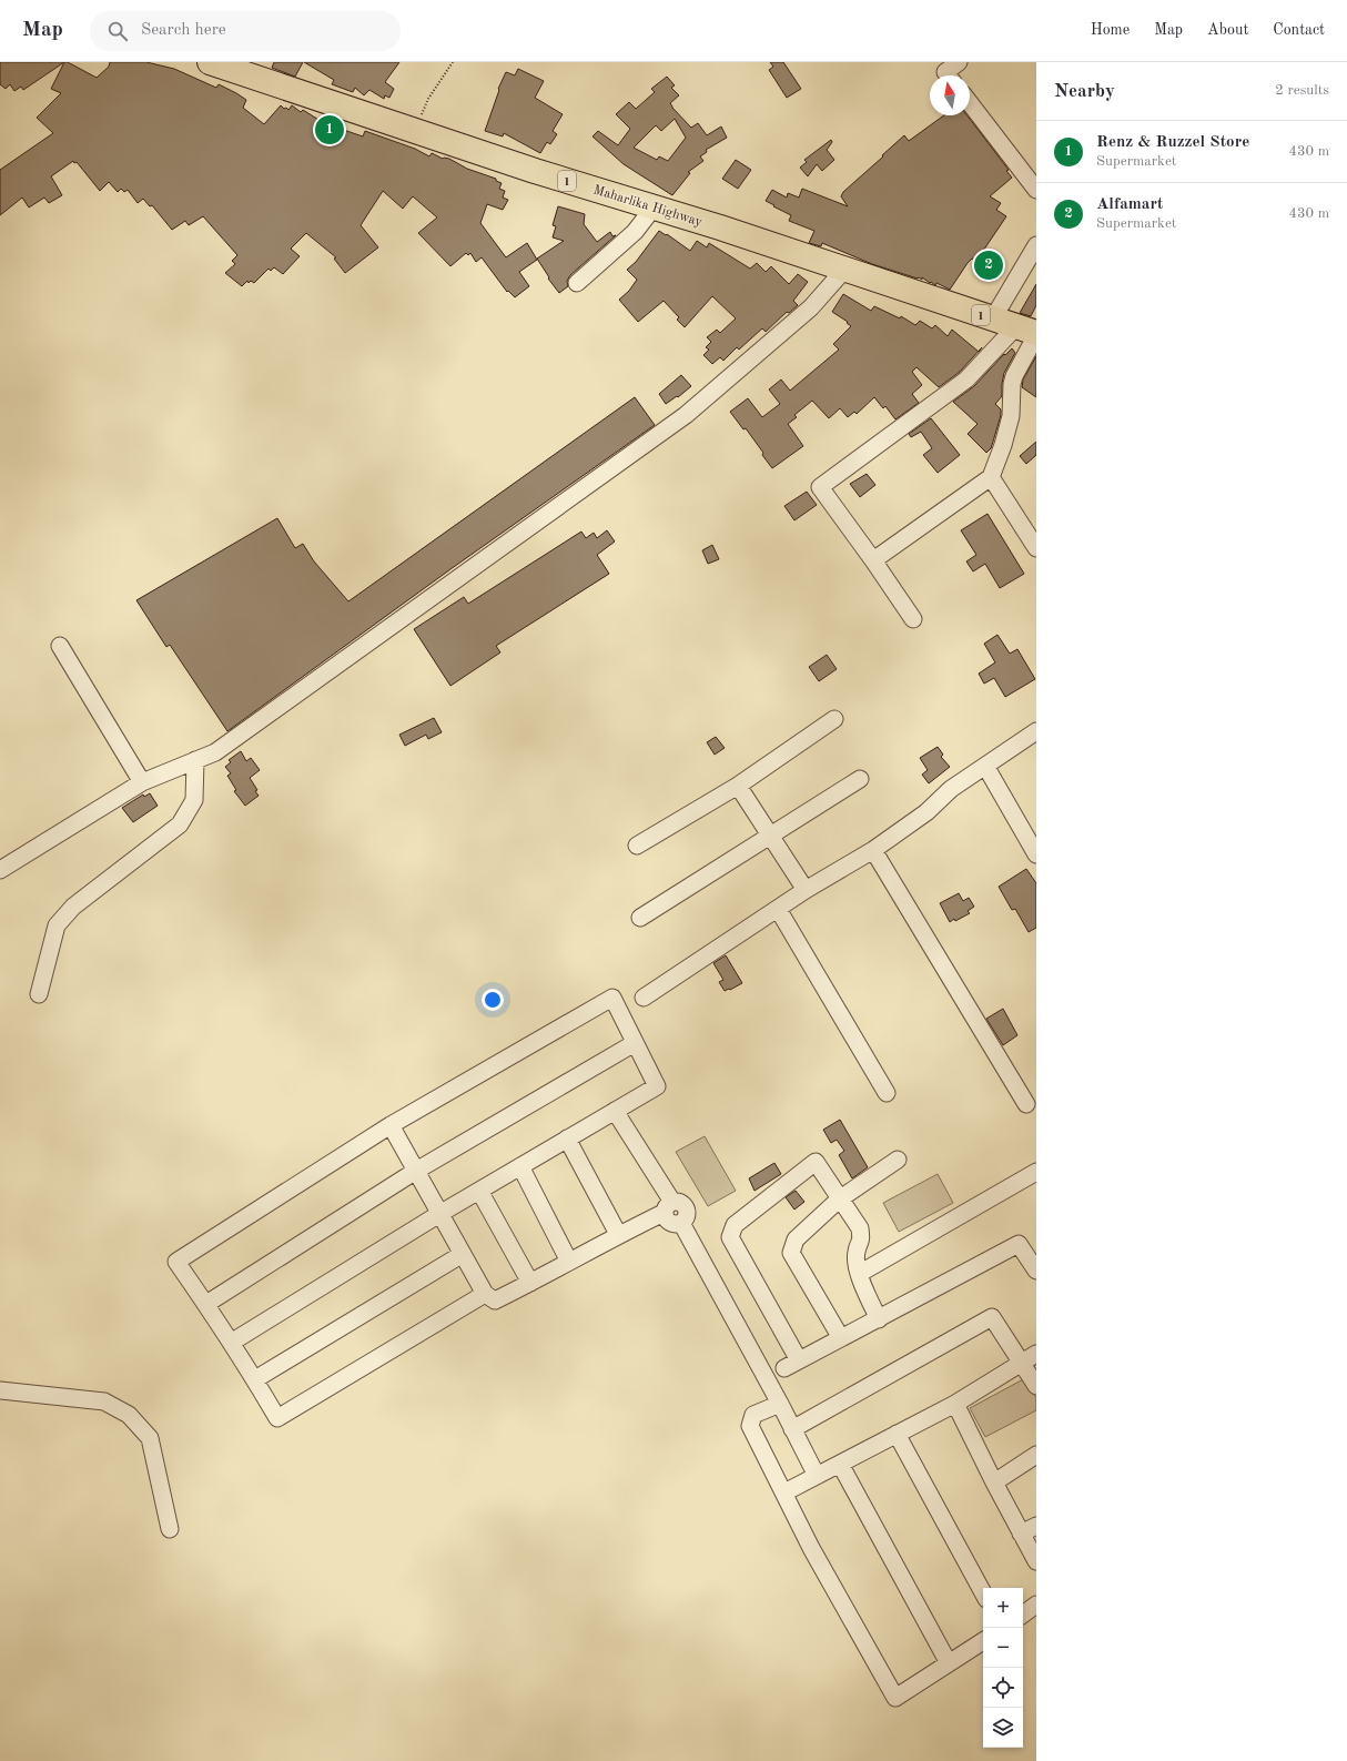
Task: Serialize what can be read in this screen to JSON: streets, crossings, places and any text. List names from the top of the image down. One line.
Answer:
{"streets":{"highway":["1","Maharlika Highway"]},"north":"top","page":{"header":"Map","search":"Search here","nav":["Home","Map","About","Contact"],"heading":["Nearby","2 results"],"pins":["1","2"],"list":[{"mark":"1","name":"Renz & Ruzzel Store","note":"Supermarket","value":"430 m"},{"mark":"2","name":"Alfamart","note":"Supermarket","value":"430 m"}],"map_buttons":["+","−"]}}
